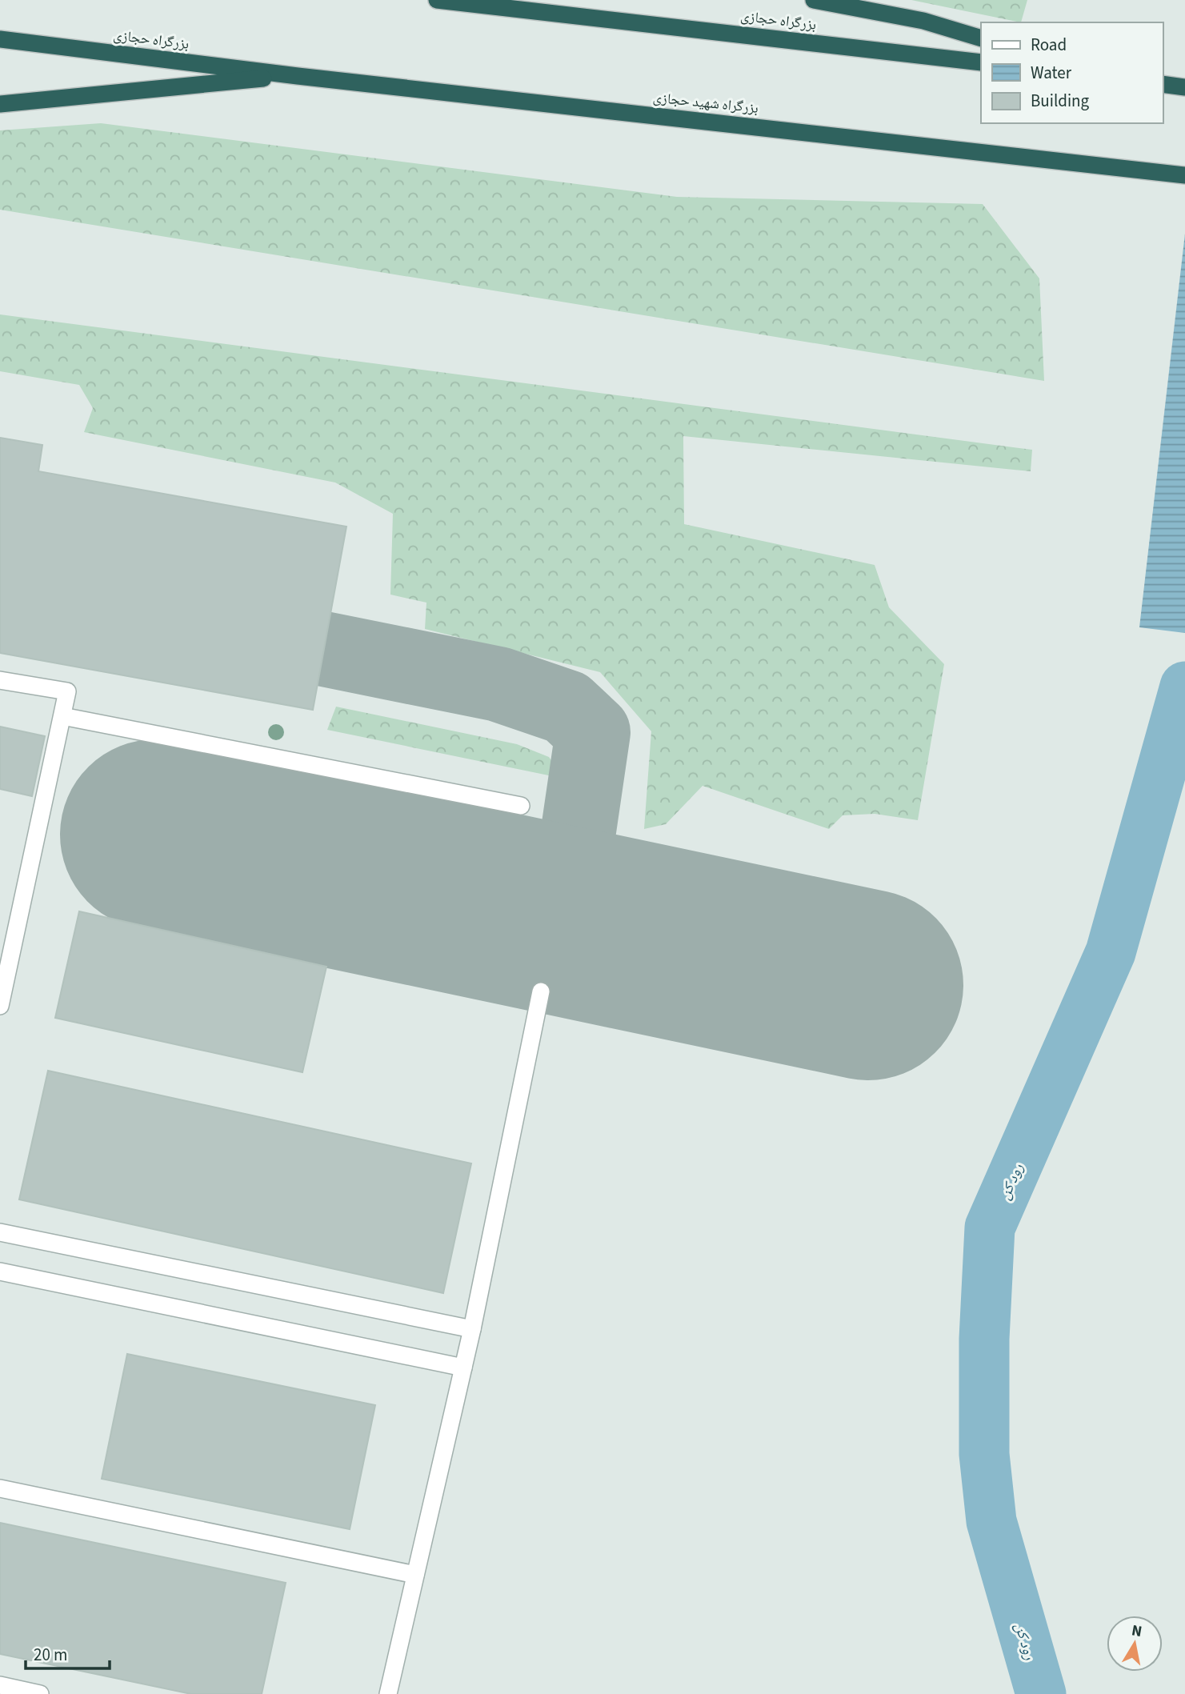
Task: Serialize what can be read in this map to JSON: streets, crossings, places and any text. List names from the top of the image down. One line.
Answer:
{"streets":{"highway":["بزرگراه حجازی","بزرگراه شهید حجازی"]},"crossings":[["بزرگراه حجازی","بزرگراه شهید حجازی"]],"water":["رود کن"],"legend":["Road","Water","Building"],"scale_bar":"20 m","north":"top"}
